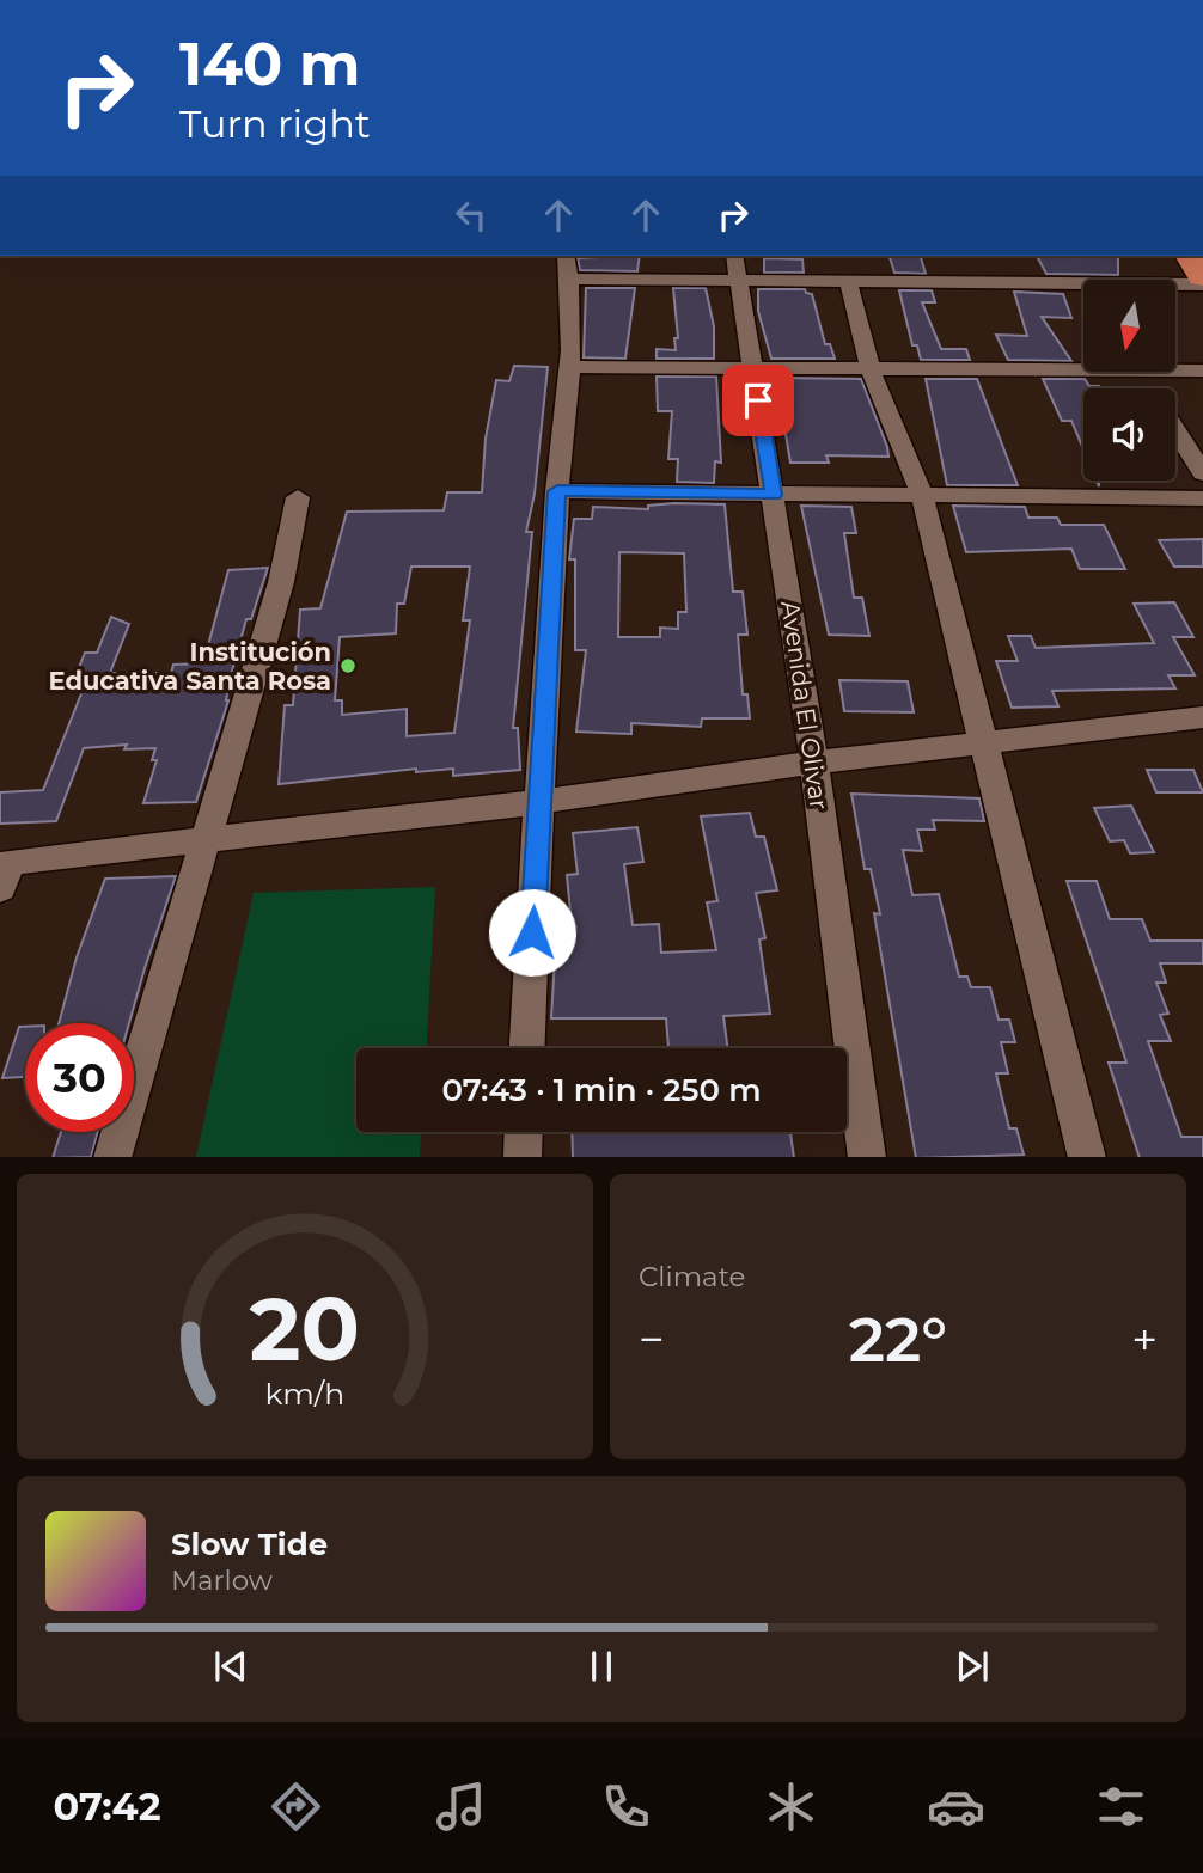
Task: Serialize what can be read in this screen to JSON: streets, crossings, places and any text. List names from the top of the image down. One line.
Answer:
{"streets":{"street":["Avenida El Olivar"]},"places":["Institución Educativa Santa Rosa"],"north":"bottom","page":{"turn":["140 m","Turn right"],"limit":"30","trip":"07:43 · 1 min · 250 m","tile":"Climate","heat":["−","22°","+"],"song":["Slow Tide","Marlow"],"tabs":"07:42","gauge":["20","km/h"]}}
